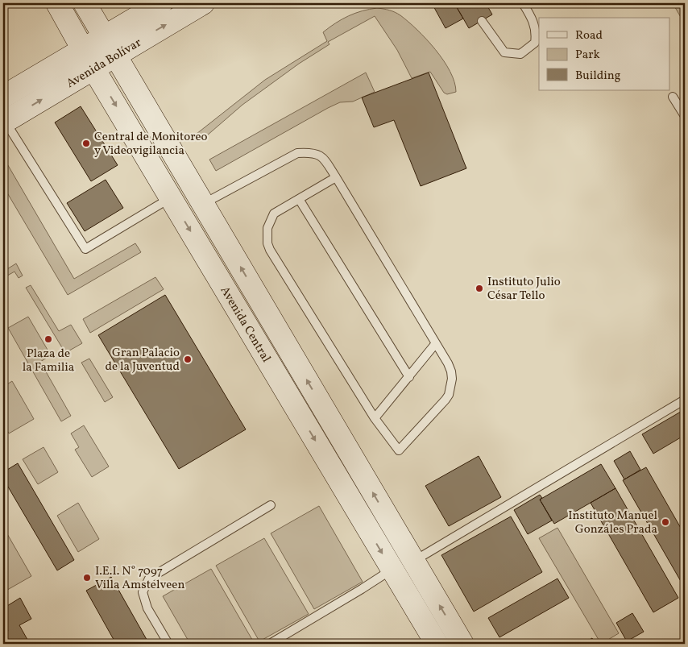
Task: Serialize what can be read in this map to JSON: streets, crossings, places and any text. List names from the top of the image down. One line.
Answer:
{"streets":{"street":["Avenida Bolívar","Avenida Central"]},"crossings":[["Avenida Bolívar","Avenida Central"]],"places":["Central de Monitoreo y Videovigilancia","Instituto Julio César Tello","Plaza de la Familia","Gran Palacio de la Juventud","Instituto Manuel Gonzáles Prada","I.E.I. N° 7097 Villa Amstelveen"],"legend":["Road","Park","Building"]}
